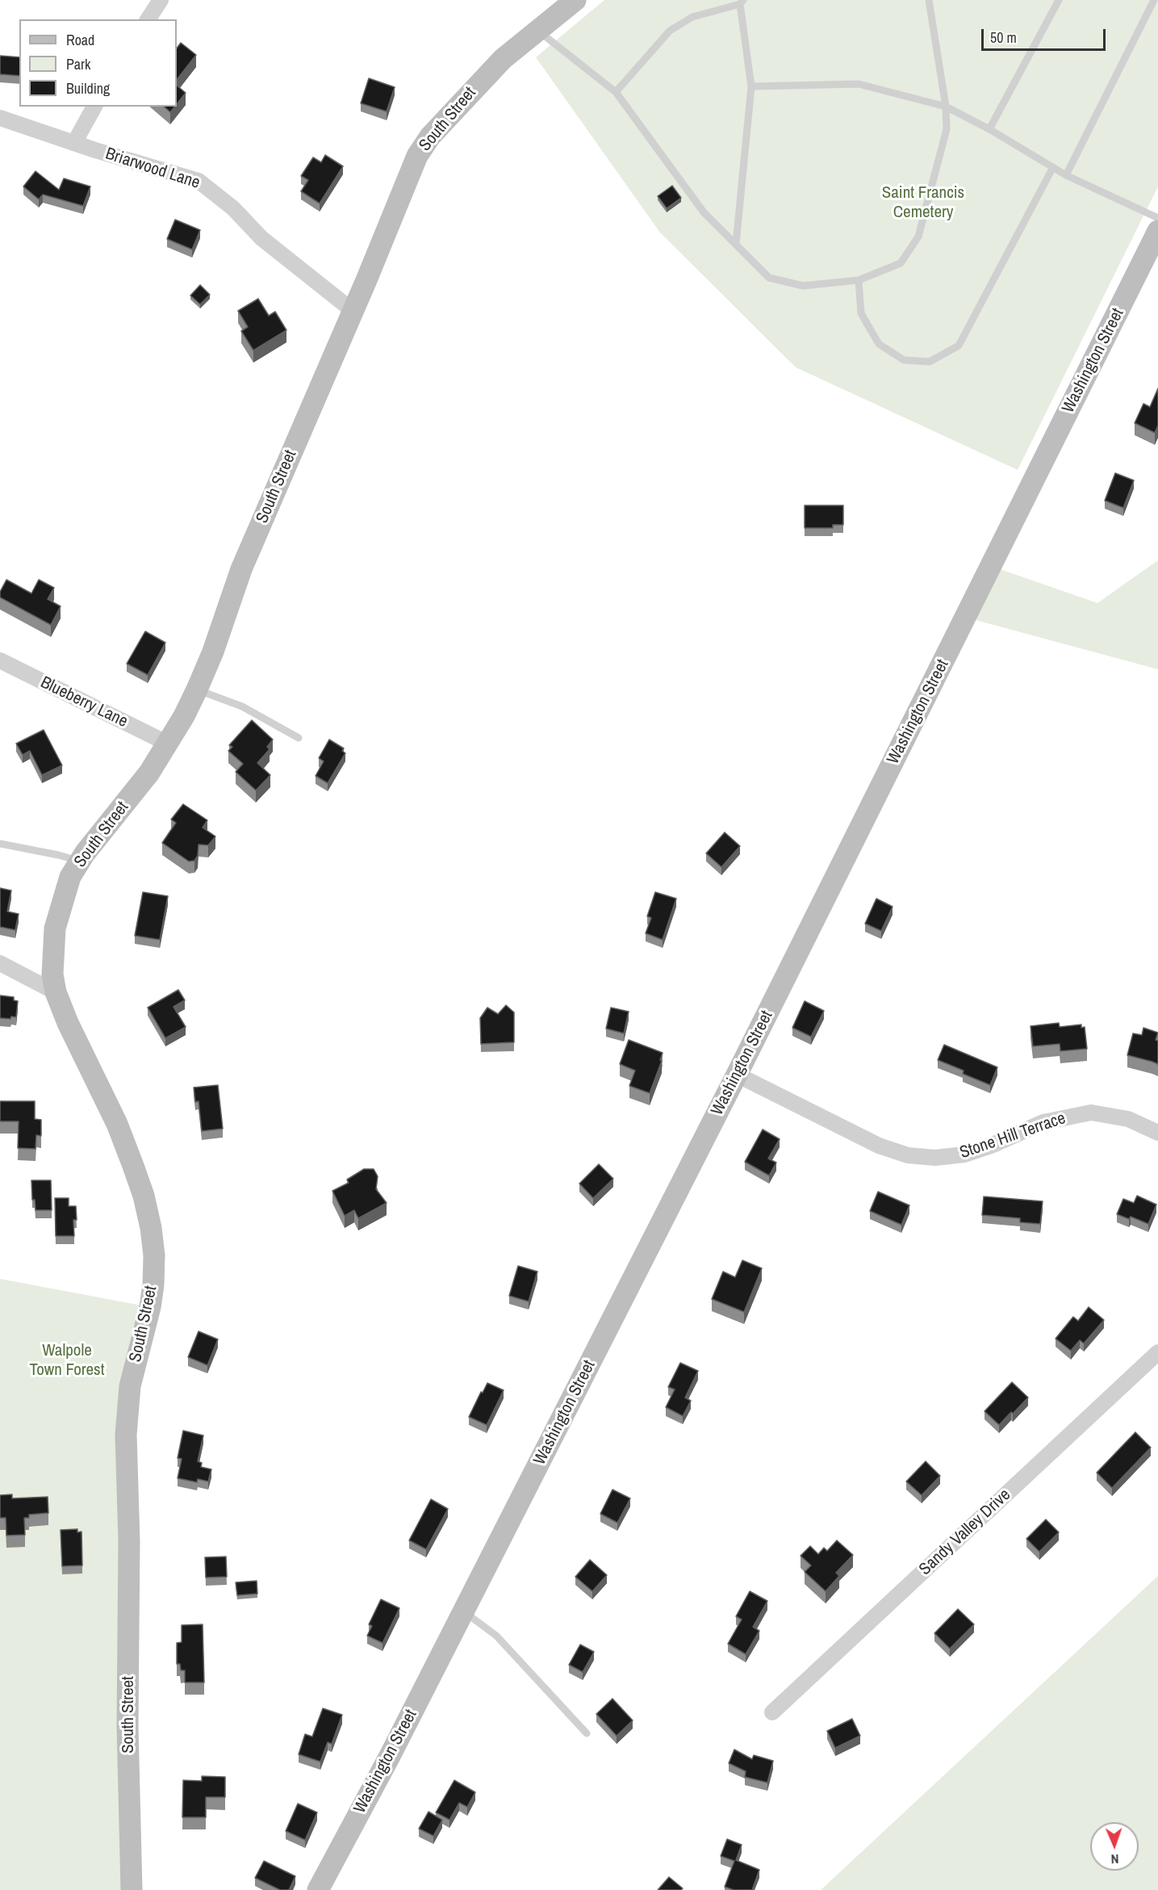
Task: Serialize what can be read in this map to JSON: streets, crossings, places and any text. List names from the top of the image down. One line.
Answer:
{"streets":{"street":["South Street","Briarwood Lane","Washington Street","Blueberry Lane","Stone Hill Terrace","Sandy Valley Drive"]},"crossings":[["South Street","Briarwood Lane"],["South Street","Blueberry Lane"],["Washington Street","Stone Hill Terrace"]],"parks":["Saint Francis Cemetery","Walpole Town Forest"],"legend":["Road","Park","Building"],"scale_bar":"50 m","north":"bottom"}
